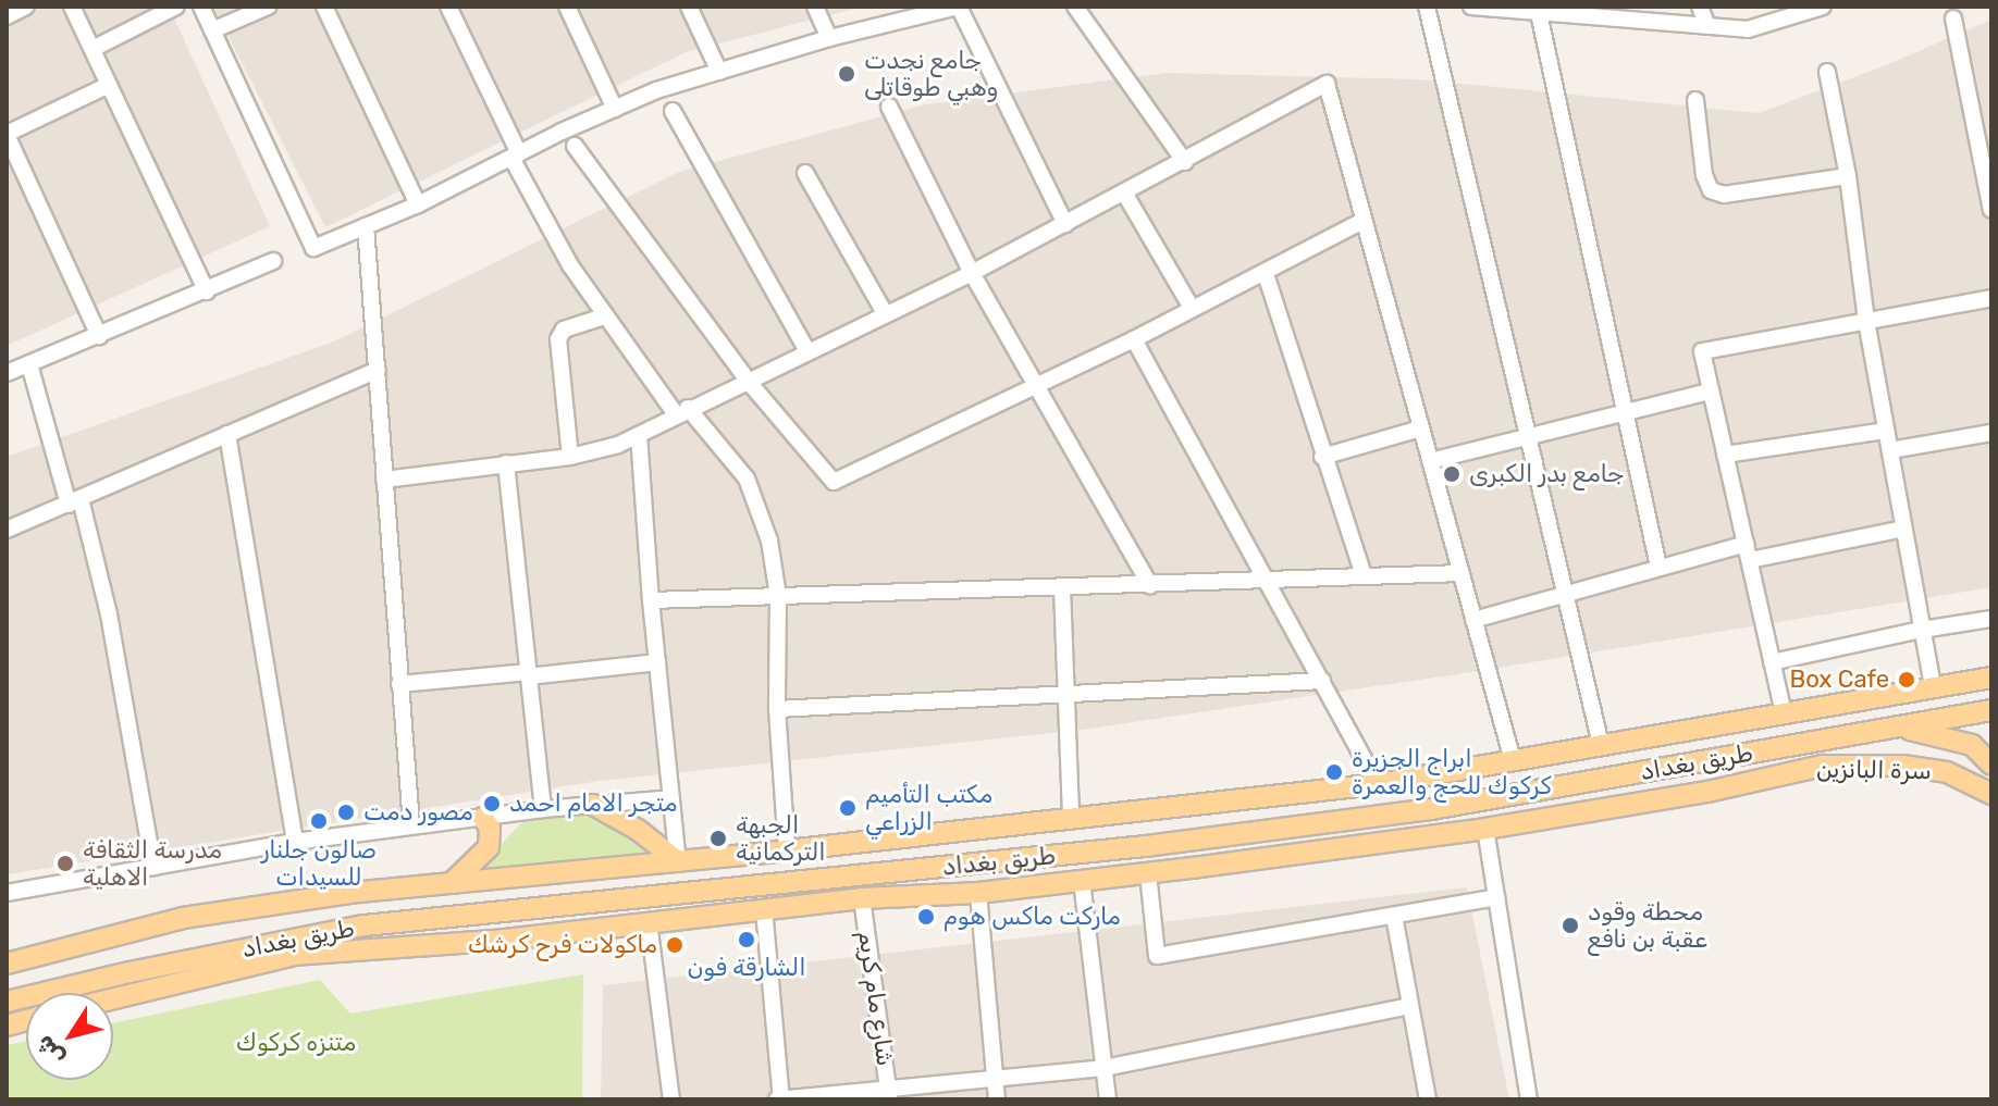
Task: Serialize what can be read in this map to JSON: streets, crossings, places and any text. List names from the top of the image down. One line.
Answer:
{"streets":{"main road":["طريق بغداد","سرة البانزين"],"street":["شارع مام كريم"]},"crossings":[["سرة البانزين","شارع مام كريم"]],"parks":["متنزه كركوك"],"places":["جامع نجدت وهبي طوقاتلى","جامع بدر الكبرى","Box Cafe","ابراج الجزيرة كركوك للحج والعمرة","متجر الامام احمد","مكتب التأميم الزراعي","مصور دمت","صالون جلنار للسيدات","الجبهة التركمانية","مدرسة الثقافة الاهلية","ماركت ماكس هوم","محطة وقود عقبة بن نافع","الشارقة فون","ماكولات فرح كرشك"],"north":"bottom left"}
